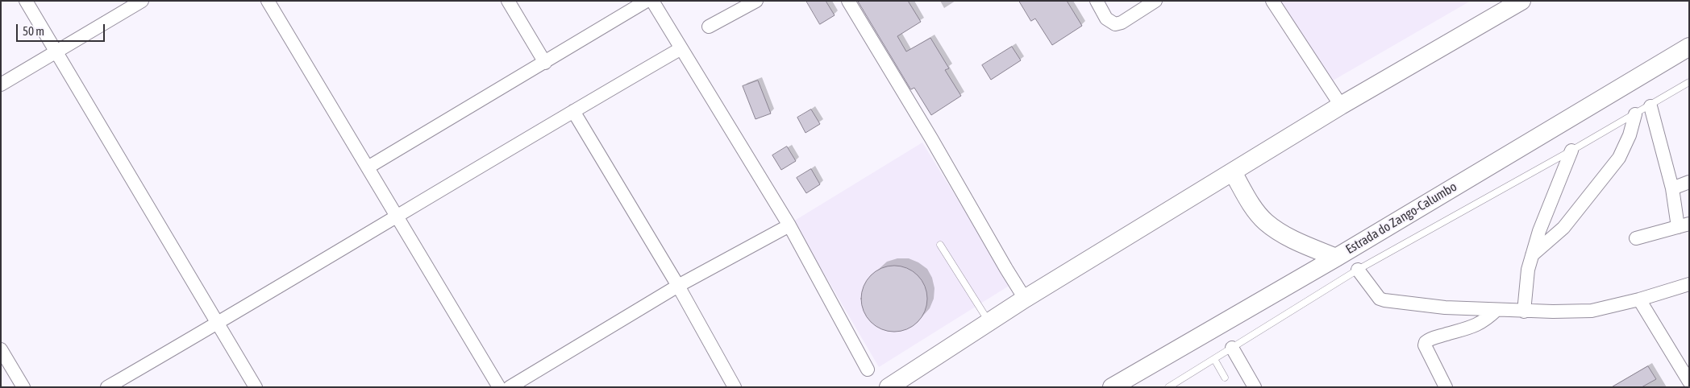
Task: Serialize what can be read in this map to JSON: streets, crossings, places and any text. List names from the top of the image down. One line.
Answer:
{"streets":{"main road":["Estrada do Zango-Calumbo"]},"scale_bar":"50 m"}
